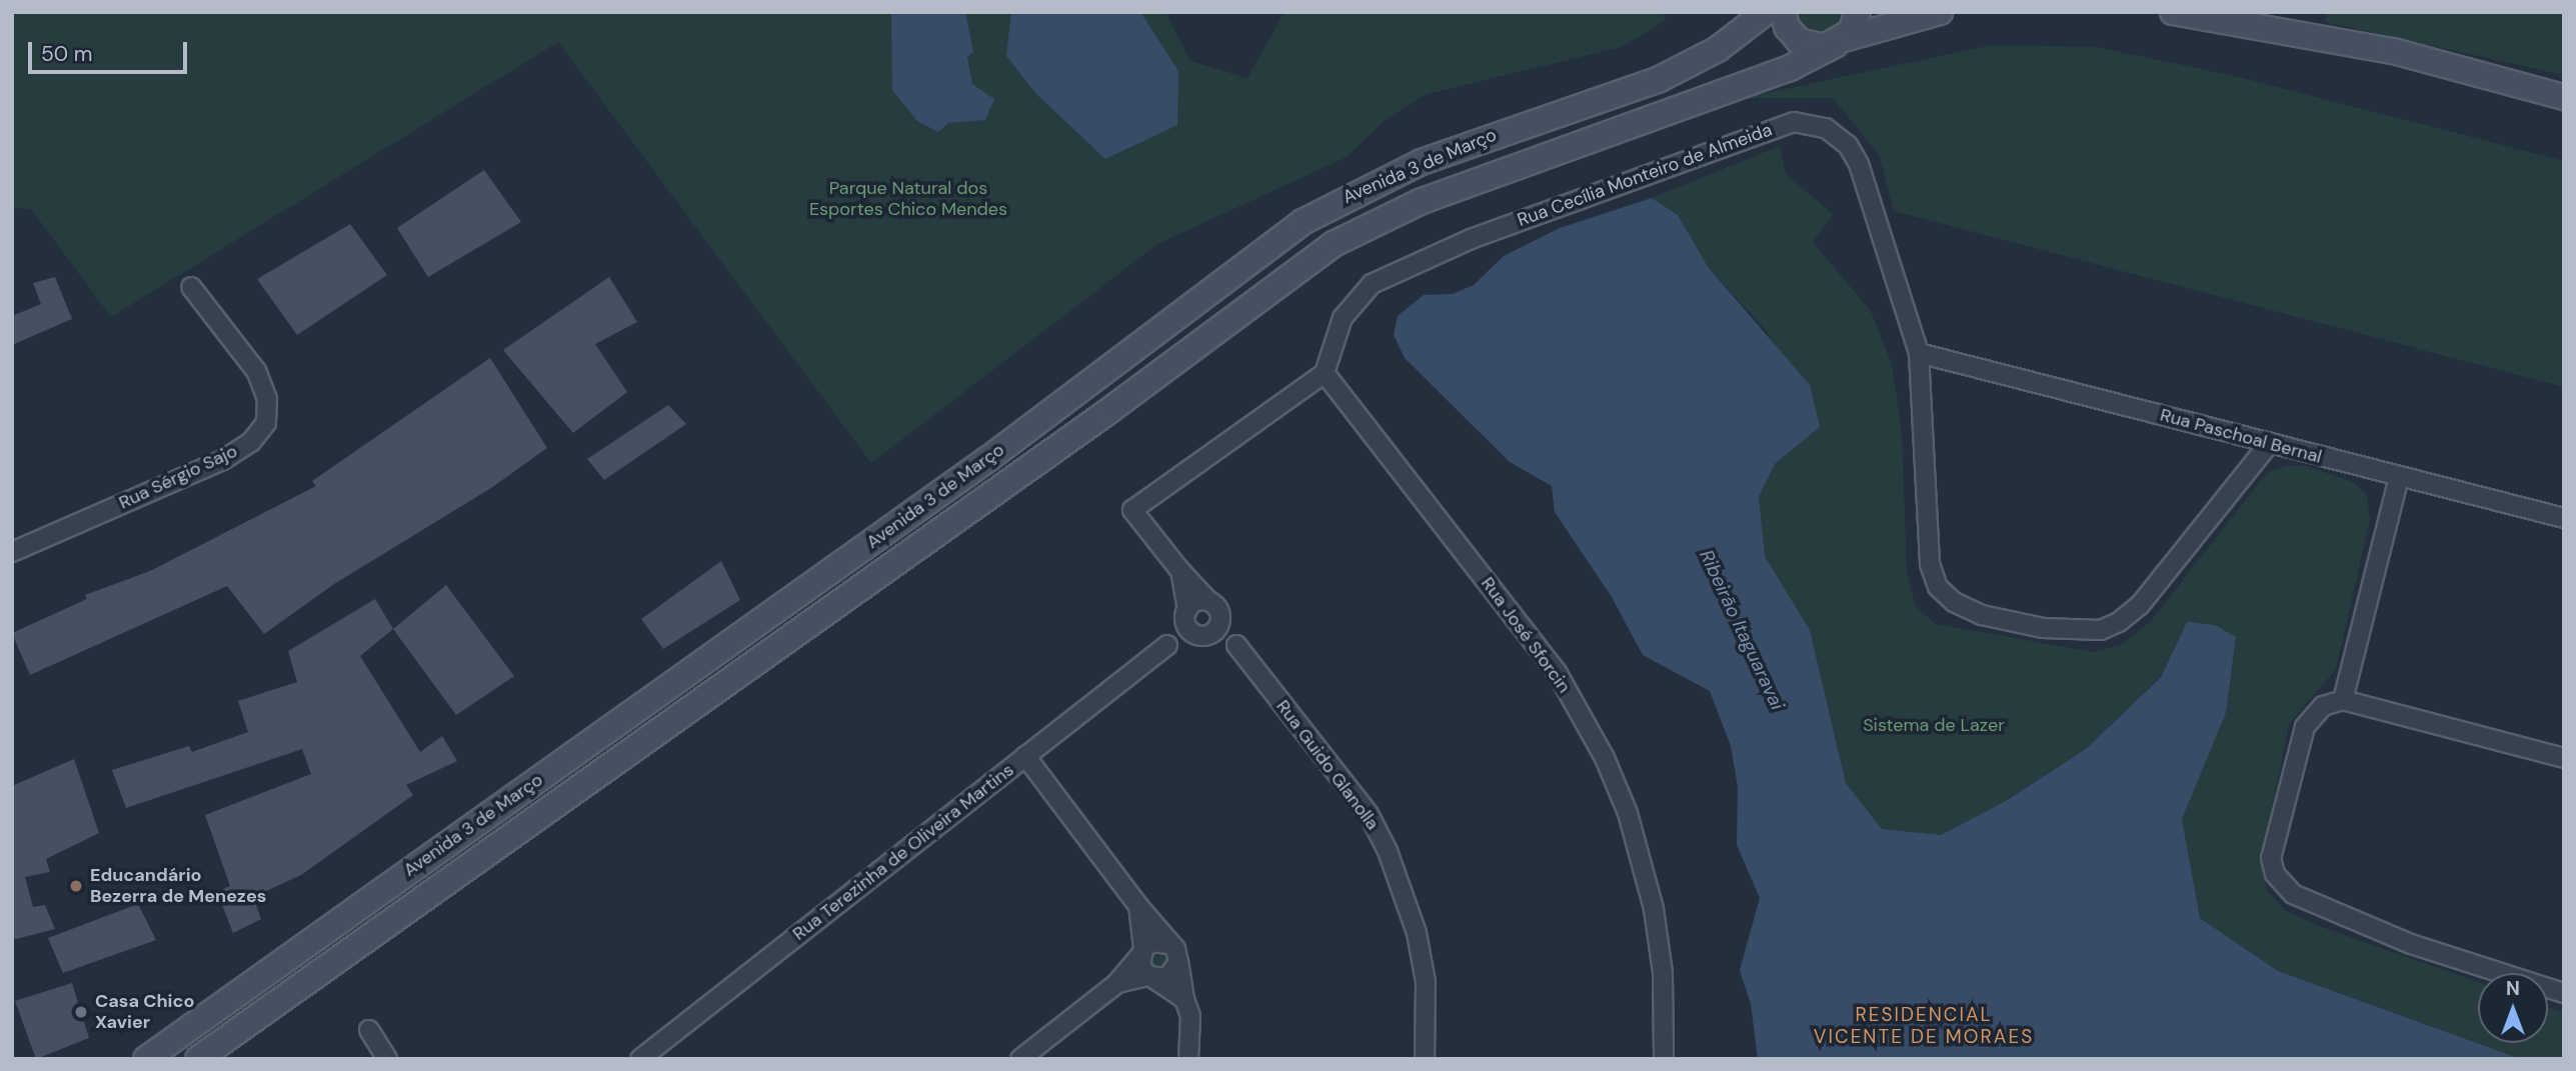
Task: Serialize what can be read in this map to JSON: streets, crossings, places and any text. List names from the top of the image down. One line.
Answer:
{"streets":{"main road":["Avenida 3 de Março"],"street":["Rua Cecília Monteiro de Almeida","Rua Paschoal Bernal","Rua Sérgio Sajo","Rua José Sforcin","Rua Guido Glanolla","Rua Terezinha de Oliveira Martins"]},"crossings":[["Rua Cecília Monteiro de Almeida","Rua Paschoal Bernal"],["Rua Cecília Monteiro de Almeida","Rua José Sforcin"],["Rua Guido Glanolla","Rua Terezinha de Oliveira Martins"]],"districts":["RESIDENCIAL VICENTE DE MORAES"],"water":["Ribeirão Itaguaravai"],"parks":["Parque Natural dos Esportes Chico Mendes","Sistema de Lazer"],"places":["Educandário Bezerra de Menezes","Casa Chico Xavier"],"scale_bar":"50 m","north":"top"}
